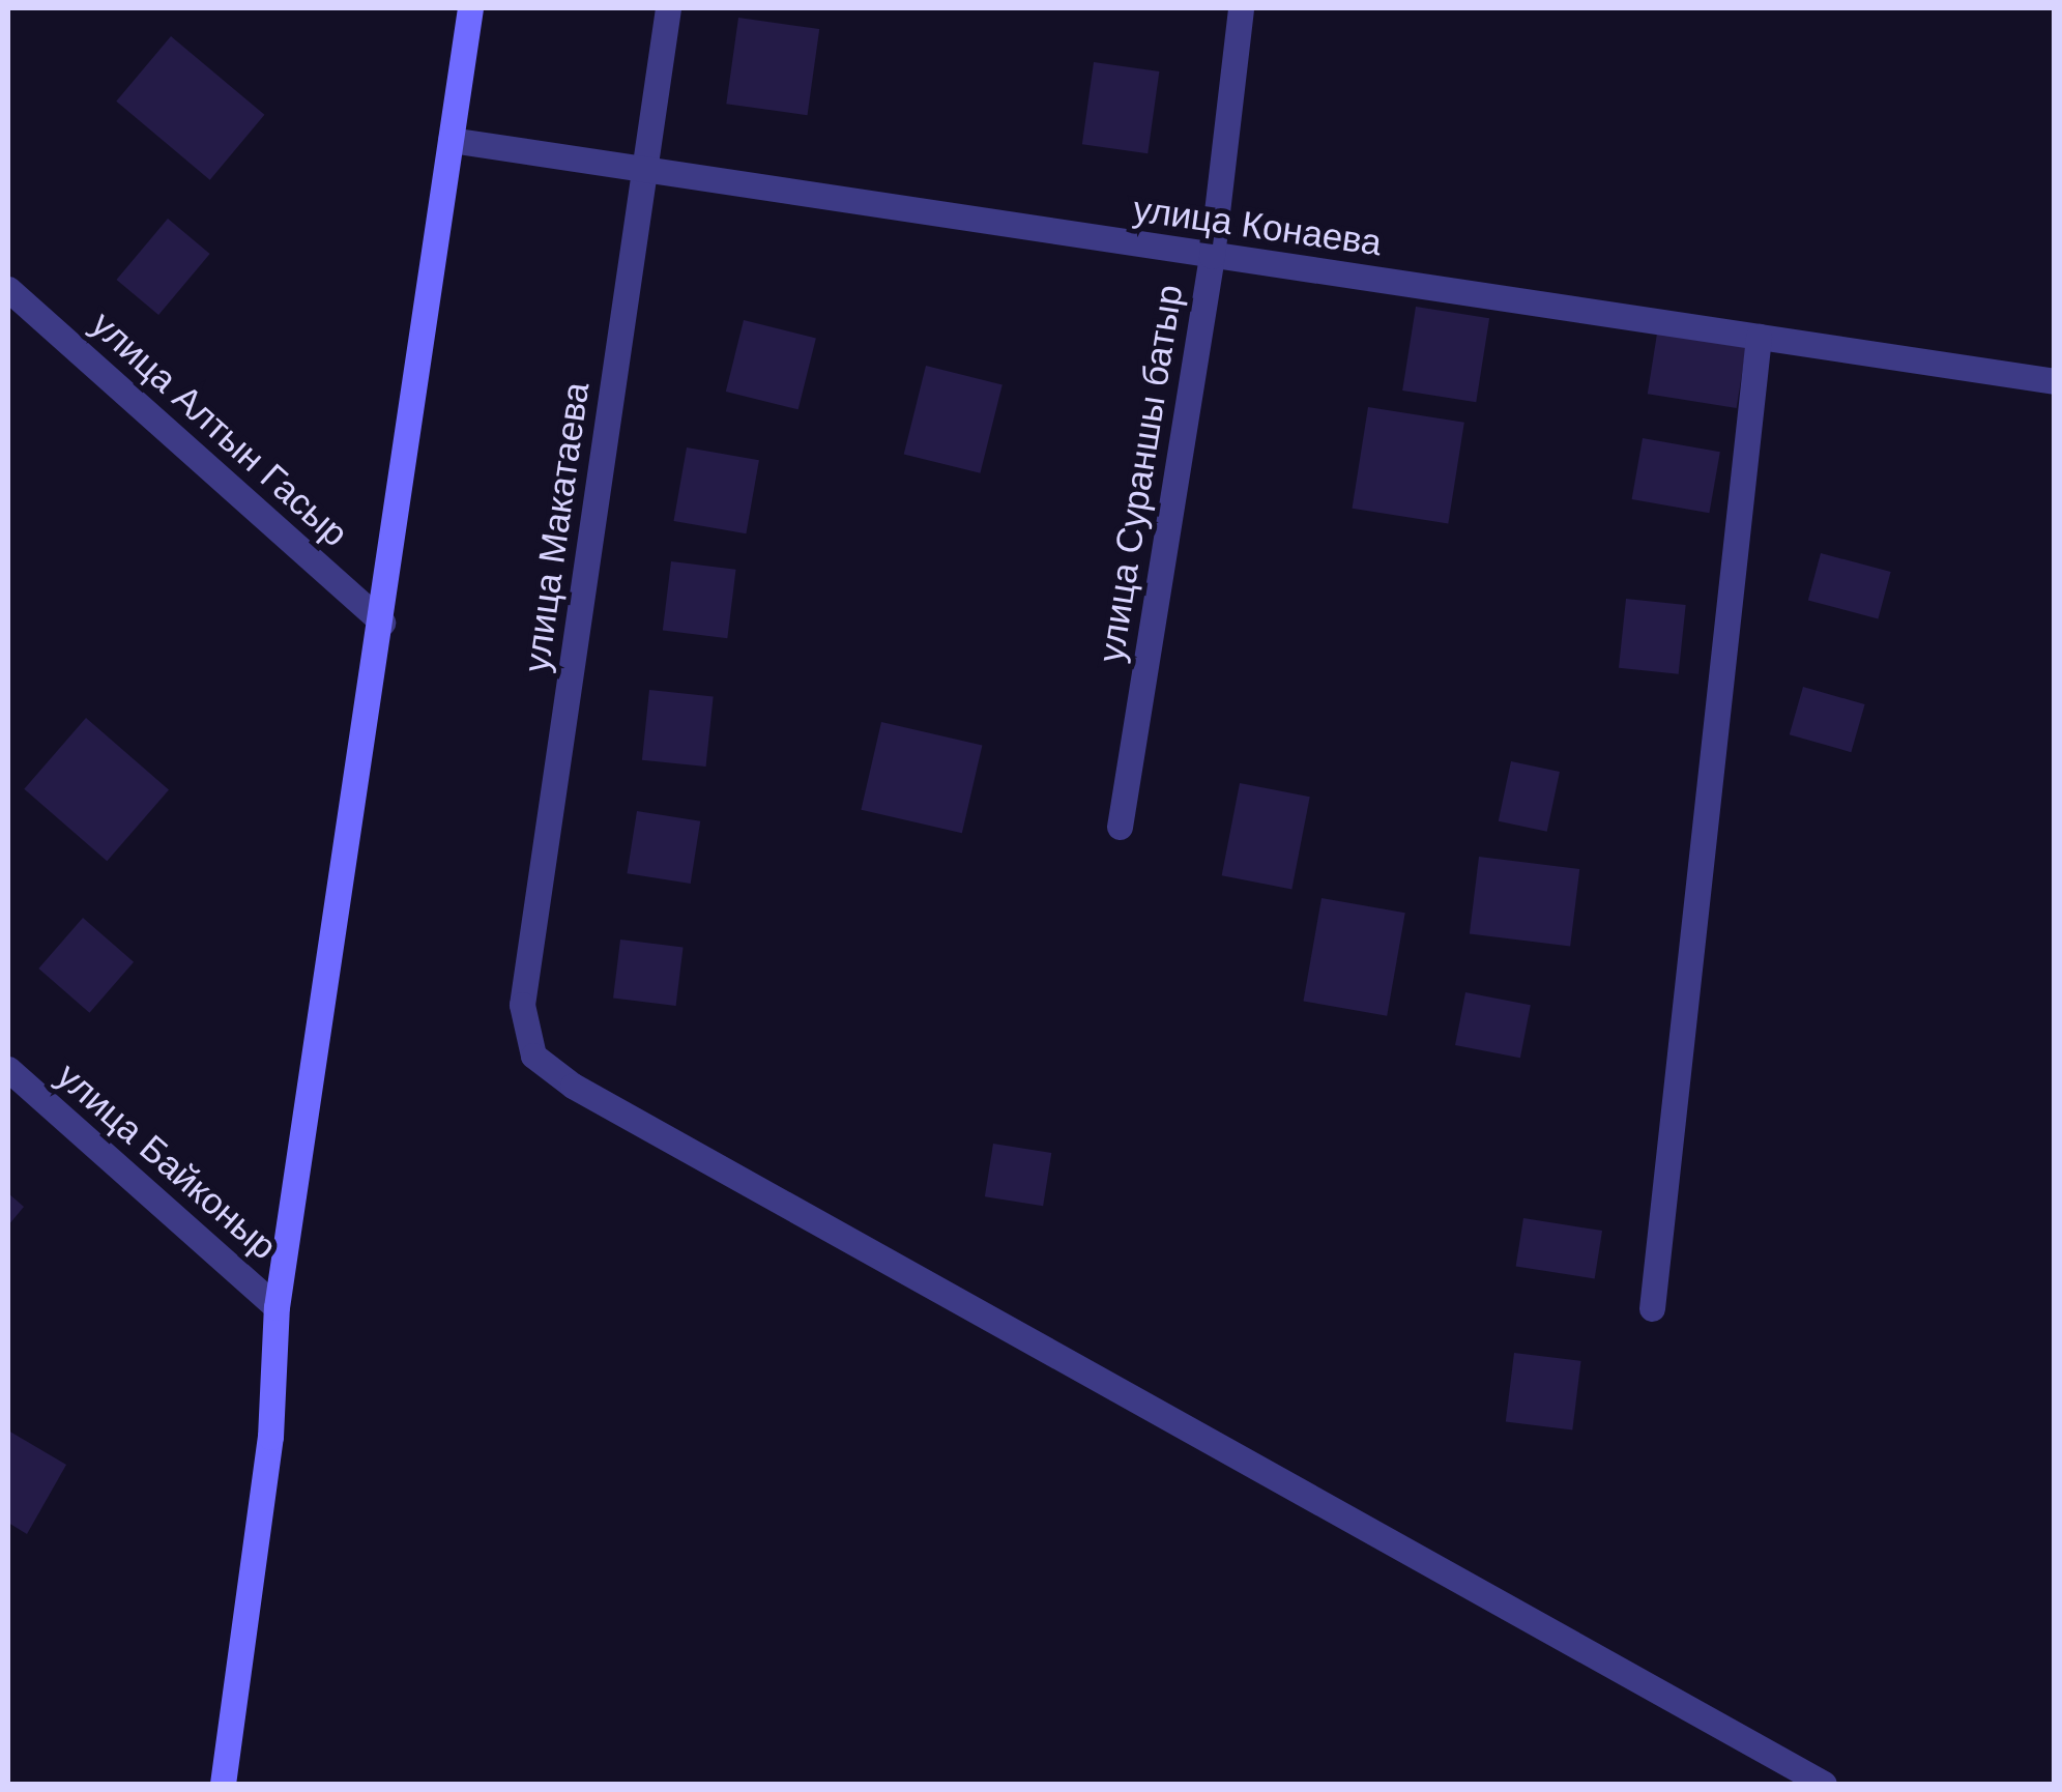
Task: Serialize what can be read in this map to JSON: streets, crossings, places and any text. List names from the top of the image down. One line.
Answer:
{"streets":{"street":["улица Конаева","улица Алтын Гасыр","улица Сураншы батыр","улица Макатаева","улица Байконыр"]},"crossings":[["улица Конаева","улица Сураншы батыр"],["улица Конаева","улица Макатаева"]]}
